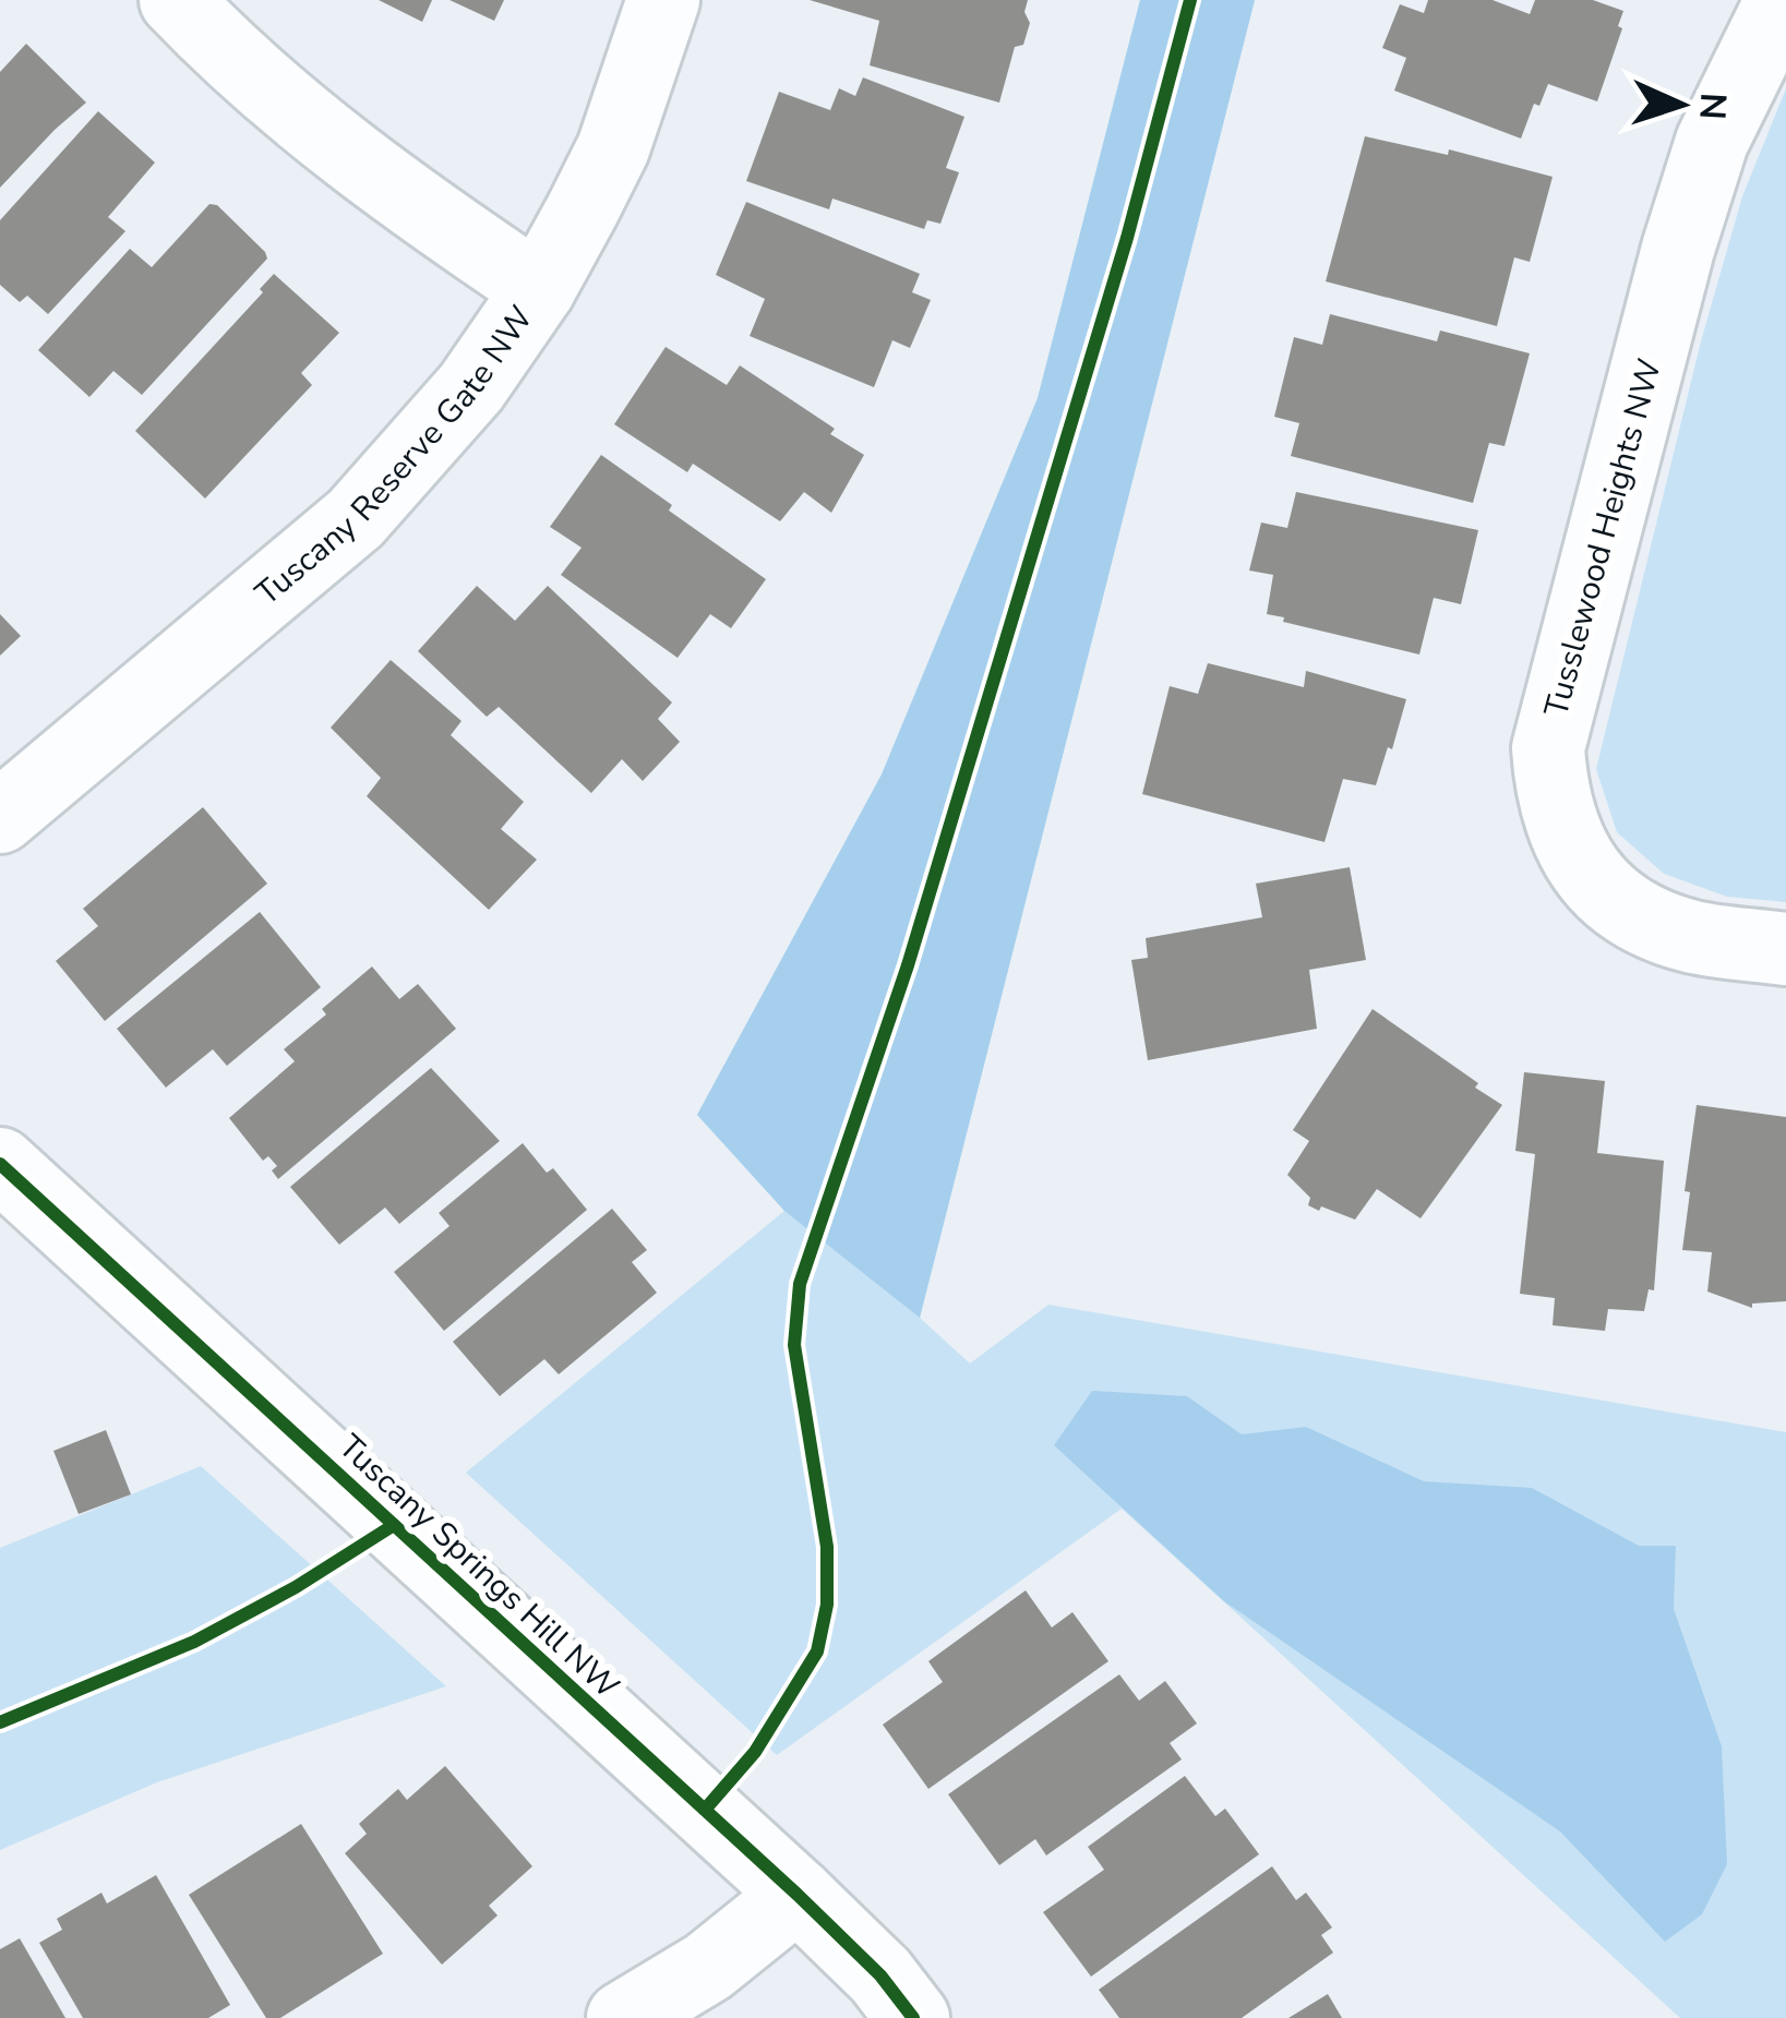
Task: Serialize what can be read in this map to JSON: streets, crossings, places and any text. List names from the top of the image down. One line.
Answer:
{"streets":{"street":["Tuscany Reserve Gate NW","Tusslewood Heights NW","Tuscany Springs Hill NW"]},"north":"right"}
